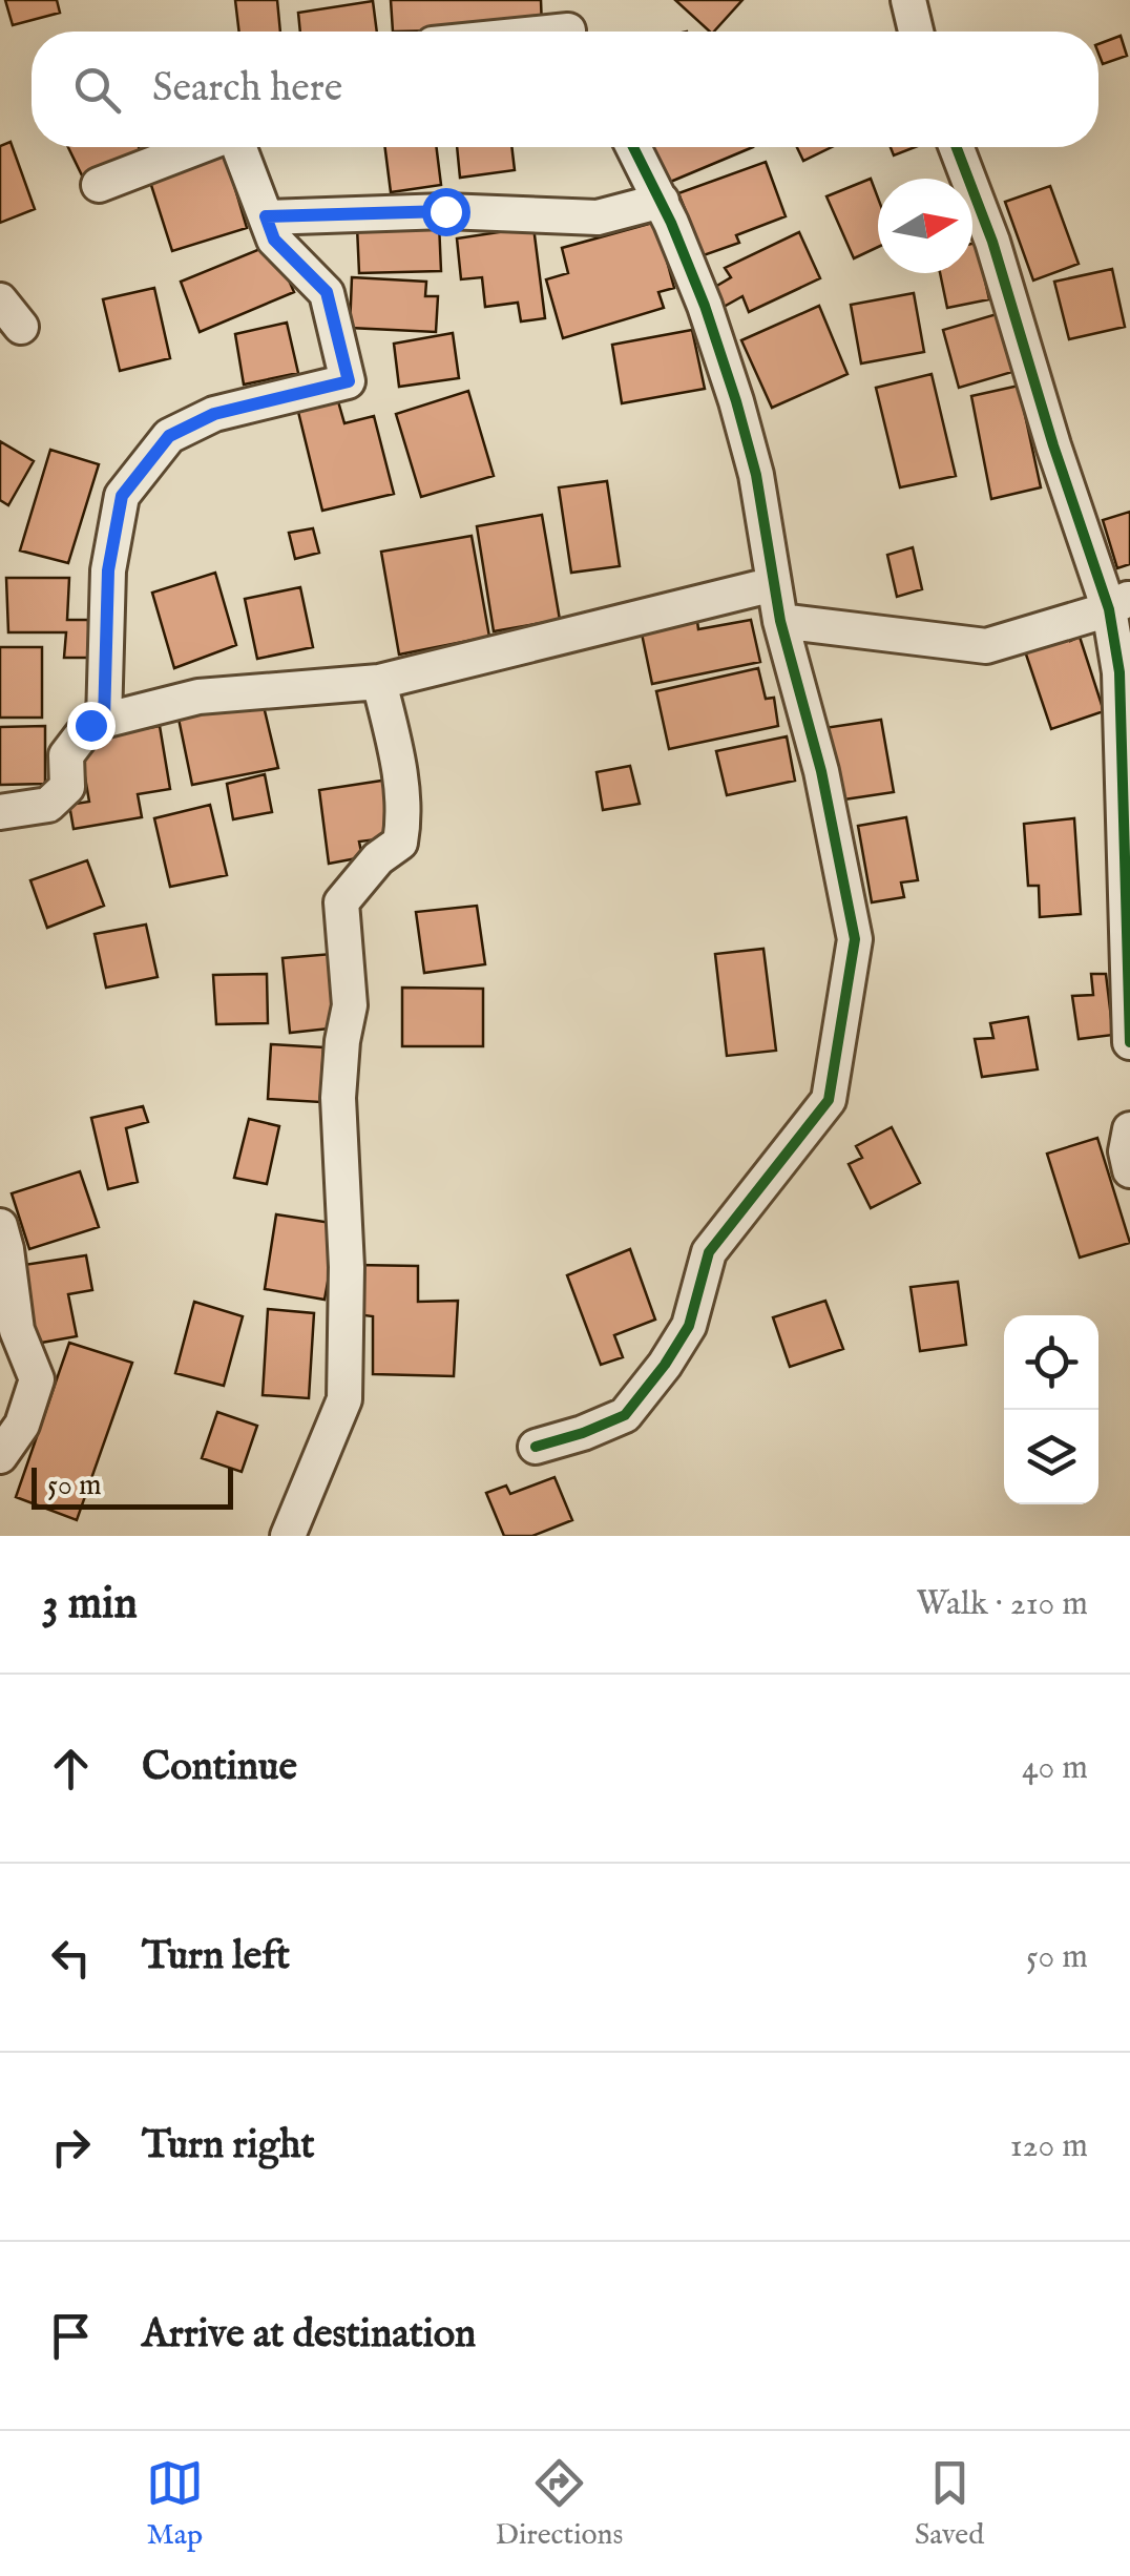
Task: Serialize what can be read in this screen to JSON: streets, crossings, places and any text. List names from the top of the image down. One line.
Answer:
{"scale_bar":"50 m","north":"right","page":{"search":"Search here","scale":"50 m","heading":["3 min","Walk · 210 m"],"list":[["Continue","40 m"],["Turn left","50 m"],["Turn right","120 m"],"Arrive at destination"],"nav":["Map","Directions","Saved"]}}
